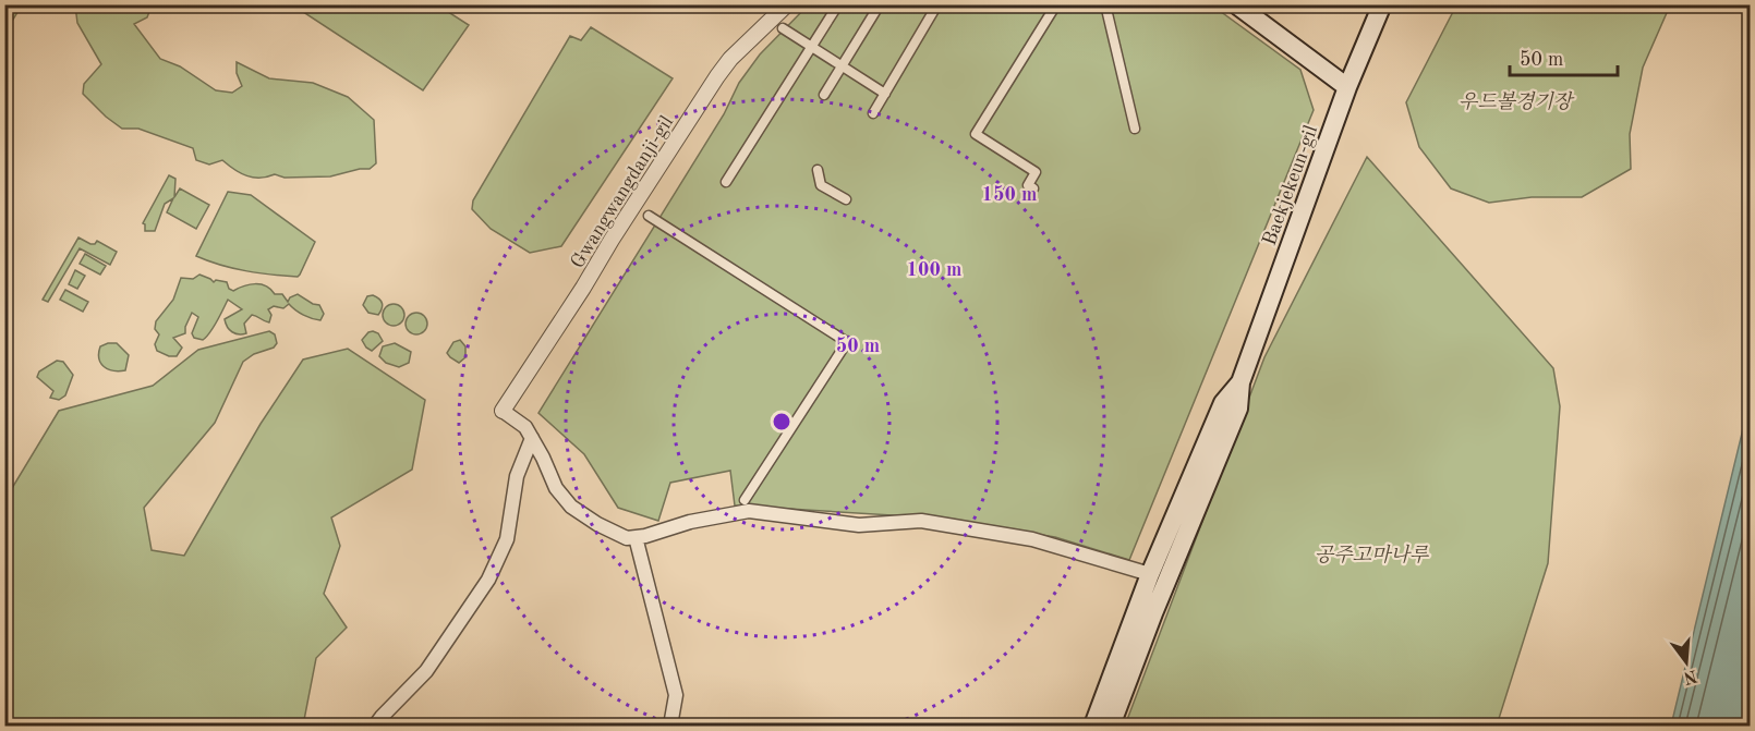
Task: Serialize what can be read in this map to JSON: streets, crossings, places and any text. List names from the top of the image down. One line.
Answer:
{"streets":{"main road":["Baekjekeun-gil"],"street":["Gwangwangdanji-gil"]},"parks":["우드볼경기장","공주고마나루"],"scale_bar":"50 m","north":"bottom","rings":["150 m","100 m","50 m"]}
